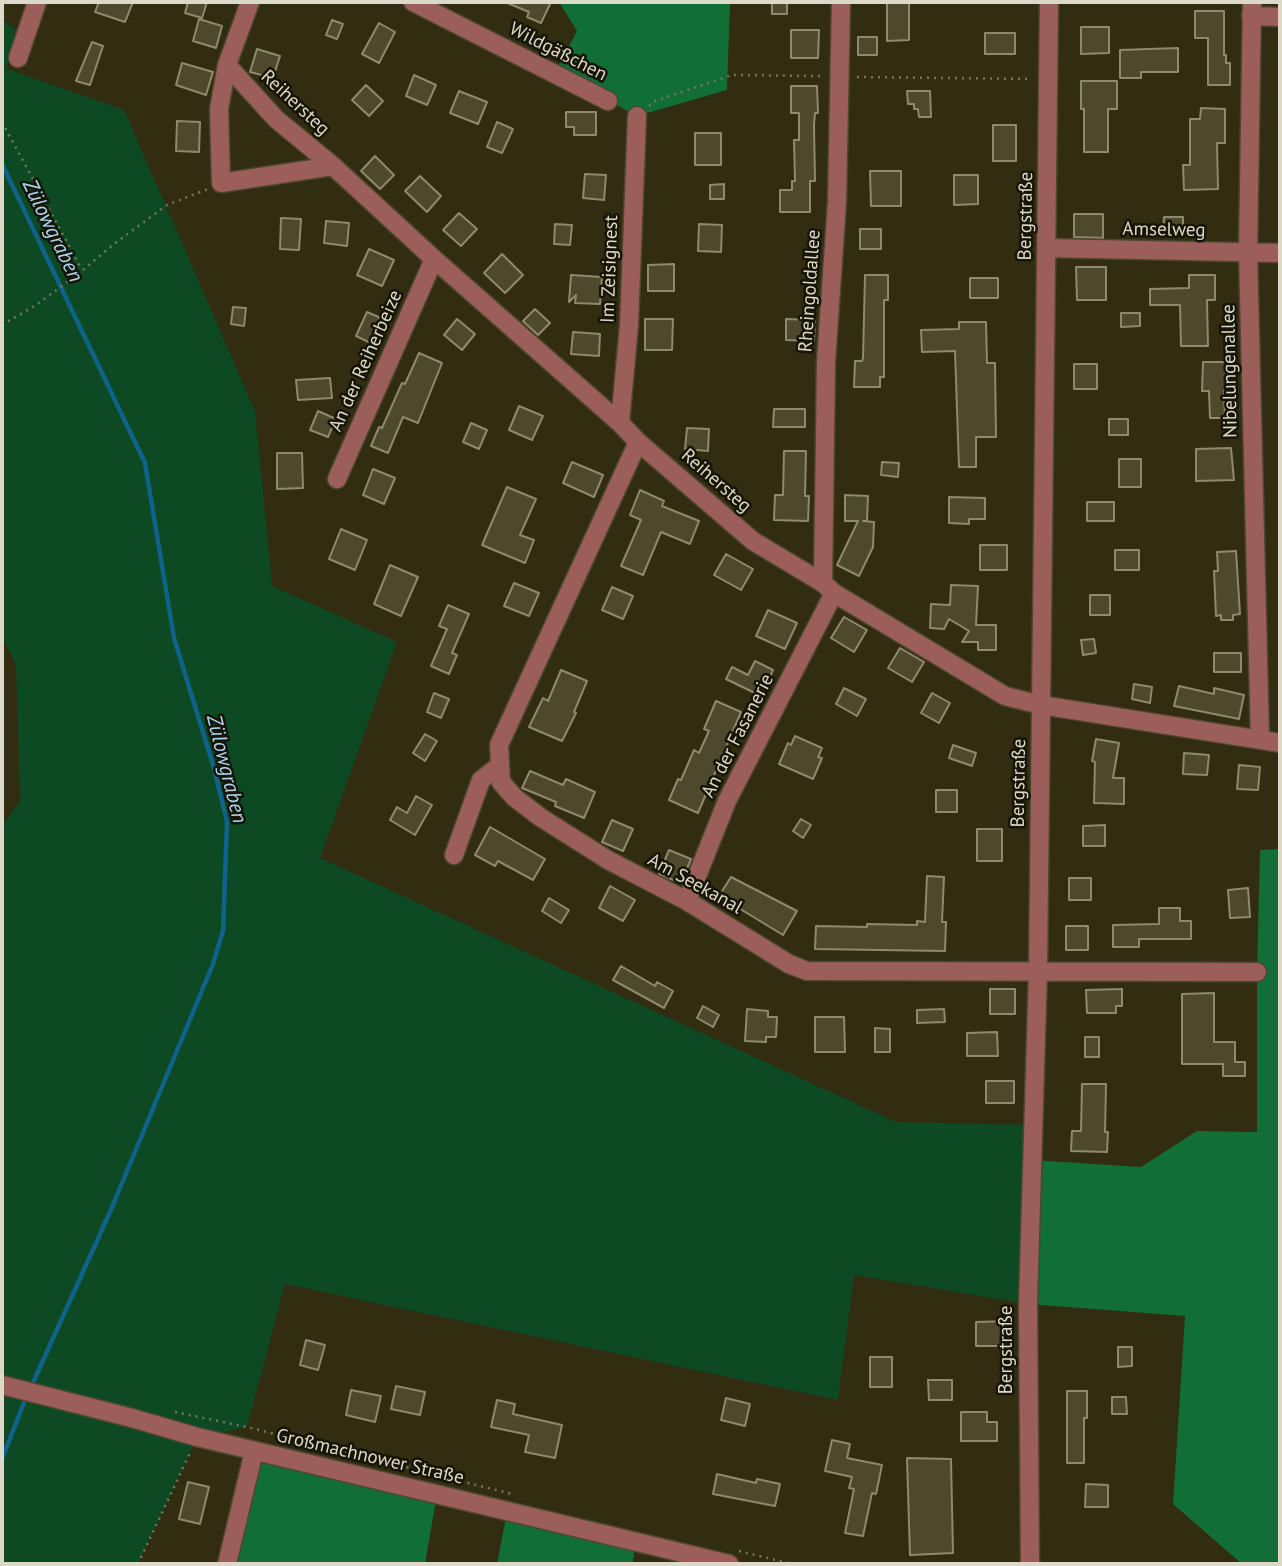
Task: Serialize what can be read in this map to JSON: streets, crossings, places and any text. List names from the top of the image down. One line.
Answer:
{"streets":{"street":["Wildgäßchen","Reihersteg","Bergstraße","Amselweg","Im Zeisignest","Rheingoldallee","An der Reiherbeize","Nibelungenallee","An der Fasanerie","Am Seekanal","Großmachnower Straße"]},"crossings":[["Reihersteg","Bergstraße"],["Reihersteg","Im Zeisignest"],["Reihersteg","Rheingoldallee"],["Reihersteg","An der Reiherbeize"],["Reihersteg","Nibelungenallee"],["Reihersteg","An der Fasanerie"],["Bergstraße","Amselweg"],["Bergstraße","Am Seekanal"],["Amselweg","Nibelungenallee"],["Rheingoldallee","An der Fasanerie"],["An der Fasanerie","Am Seekanal"]],"water":["Zülowgraben"]}
